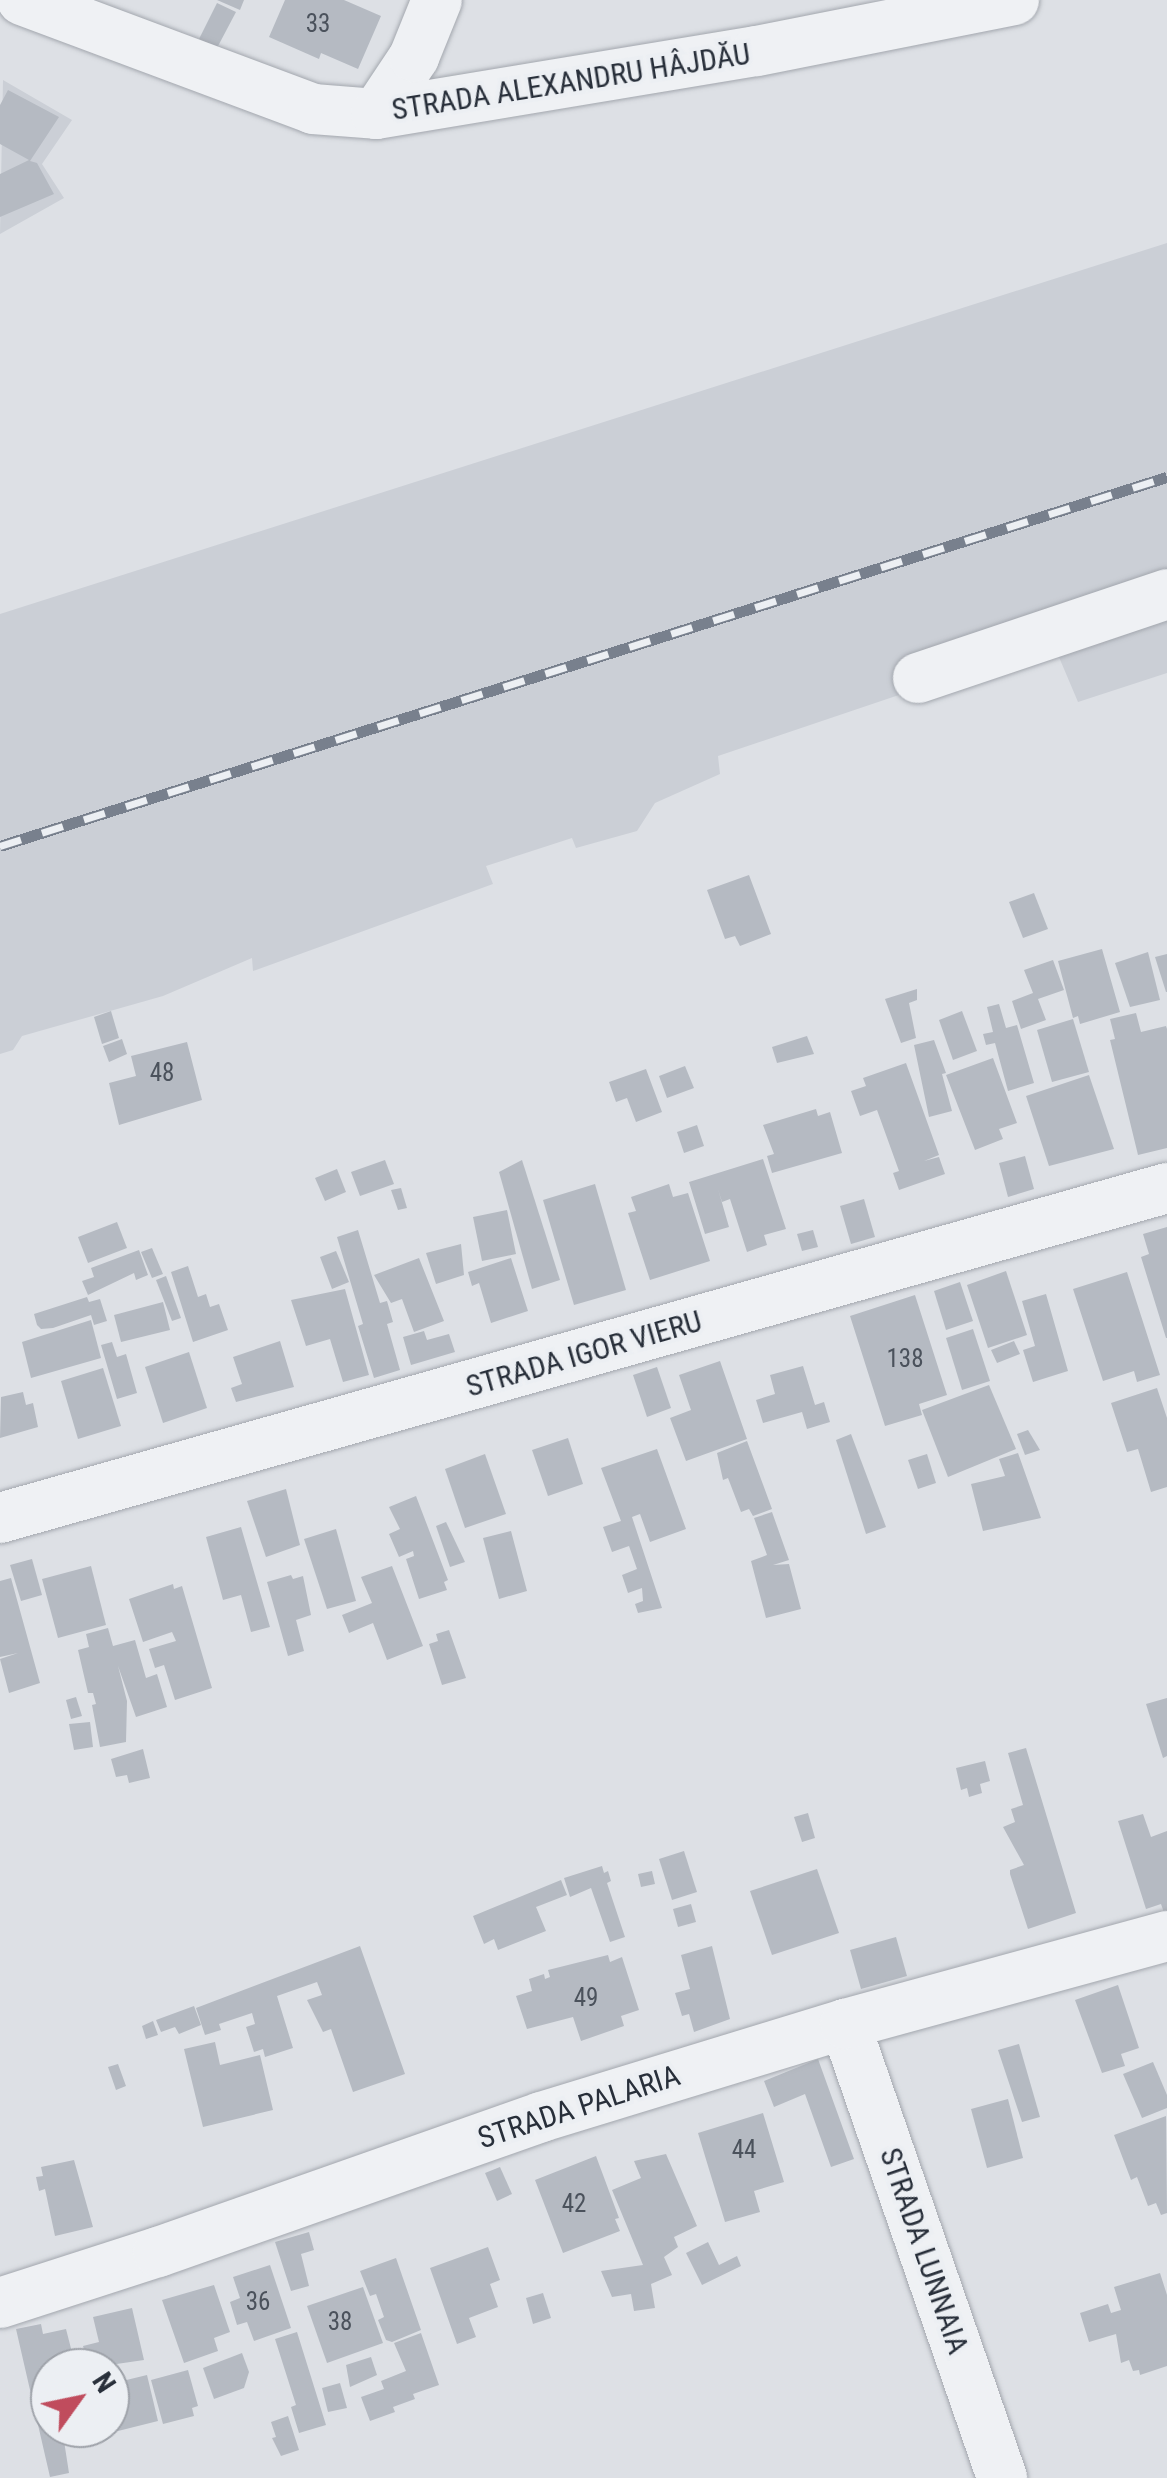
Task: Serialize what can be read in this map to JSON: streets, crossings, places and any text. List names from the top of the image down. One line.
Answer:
{"streets":{"street":["STRADA ALEXANDRU HÂJDĂU","STRADA IGOR VIERU","STRADA PALARIA","STRADA LUNNAIA"]},"crossings":[["STRADA PALARIA","STRADA LUNNAIA"]],"house_numbers":["33","48","138","49","44","42","36","38"],"north":"top right"}
